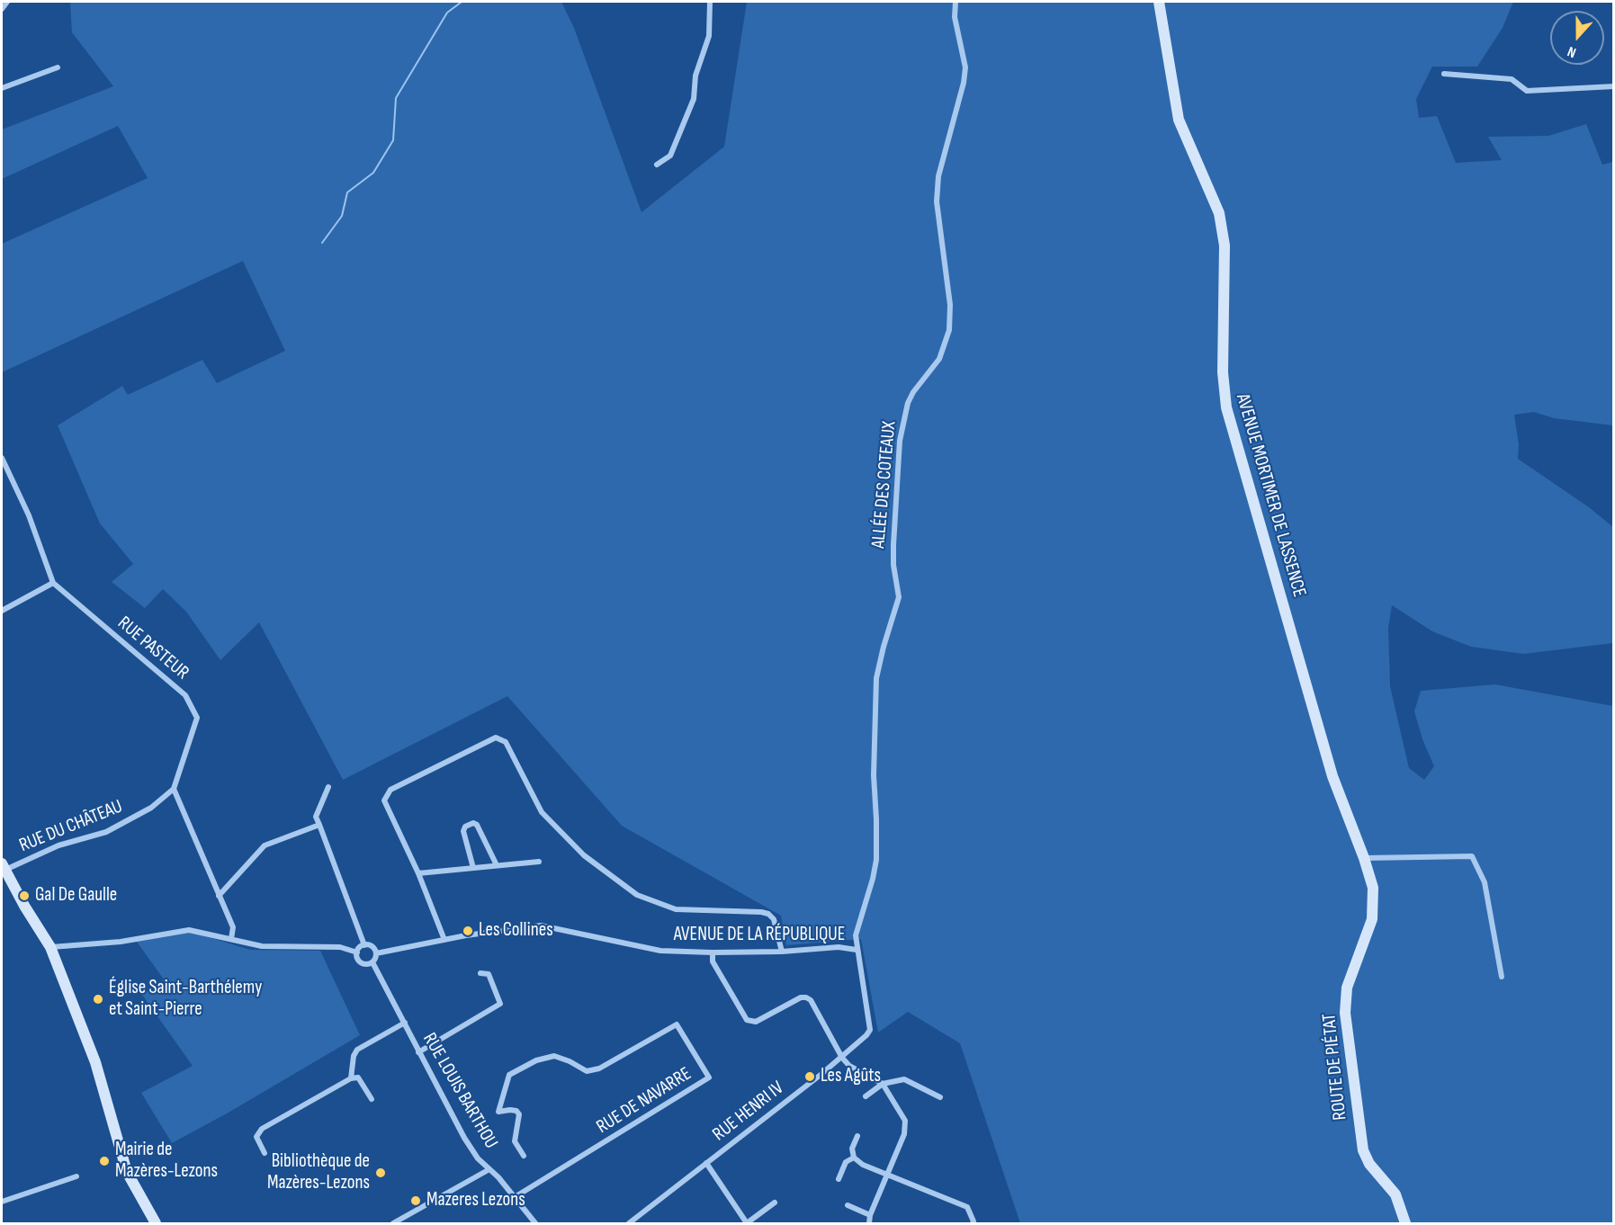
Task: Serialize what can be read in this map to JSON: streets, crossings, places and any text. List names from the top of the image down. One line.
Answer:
{"streets":{"street":["ALLÉE DES COTEAUX","AVENUE MORTIMER DE LASSENCE","RUE PASTEUR","RUE DU CHÂTEAU","AVENUE DE LA RÉPUBLIQUE","ROUTE DE PIÉTAT","RUE LOUIS BARTHOU","RUE DE NAVARRE","RUE HENRI IV"]},"crossings":[["ALLÉE DES COTEAUX","AVENUE DE LA RÉPUBLIQUE"],["ALLÉE DES COTEAUX","RUE HENRI IV"],["AVENUE MORTIMER DE LASSENCE","ROUTE DE PIÉTAT"],["RUE PASTEUR","RUE DU CHÂTEAU"],["AVENUE DE LA RÉPUBLIQUE","RUE LOUIS BARTHOU"],["AVENUE DE LA RÉPUBLIQUE","RUE HENRI IV"],["RUE LOUIS BARTHOU","RUE DE NAVARRE"]],"places":["Gal De Gaulle","Les Collines","Église Saint-Barthélemy et Saint-Pierre","Les Agûts","Mairie de Mazères-Lezons","Bibliothèque de Mazères-Lezons","Mazeres Lezons"],"north":"bottom"}
